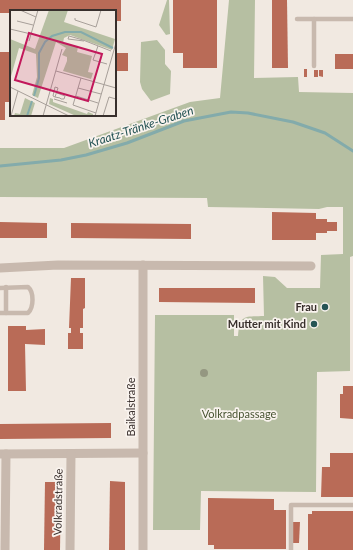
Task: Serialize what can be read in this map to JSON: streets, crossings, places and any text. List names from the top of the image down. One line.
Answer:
{"streets":{"street":["Baikalstraße","Volkradstraße"]},"crossings":[["Baikalstraße","Volkradstraße"]],"water":["Kraatz-Tränke-Graben"],"parks":["Volkradpassage"],"places":["Frau","Mutter mit Kind"]}
